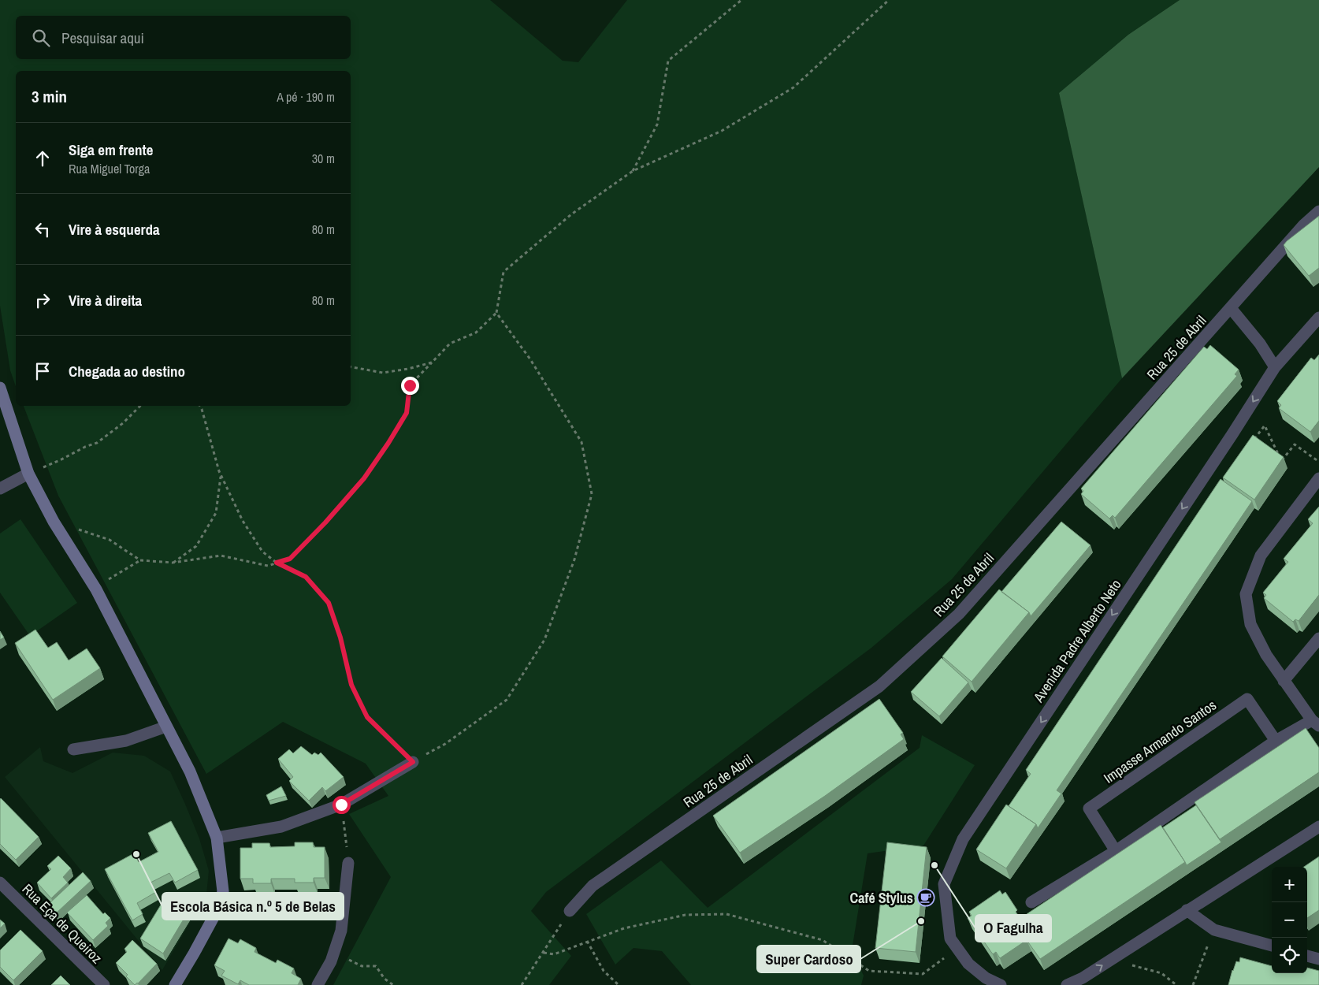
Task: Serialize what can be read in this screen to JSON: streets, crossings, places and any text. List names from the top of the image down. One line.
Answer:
{"streets":{"street":["Rua 25 de Abril","Avenida Padre Alberto Neto","Impasse Armando Santos","Rua Eça de Queiroz"]},"one_way":["Avenida Padre Alberto Neto"],"places":{"other":["Escola Básica n.º 5 de Belas","O Fagulha","Super Cardoso"],"cafe":["Café Stylus"]},"page":{"search":"Pesquisar aqui","heading":["3 min","A pé · 190 m"],"list":[["Siga em frente","Rua Miguel Torga","30 m"],["Vire à esquerda","80 m"],["Vire à direita","80 m"],"Chegada ao destino"],"map_buttons":["+","−"]}}
